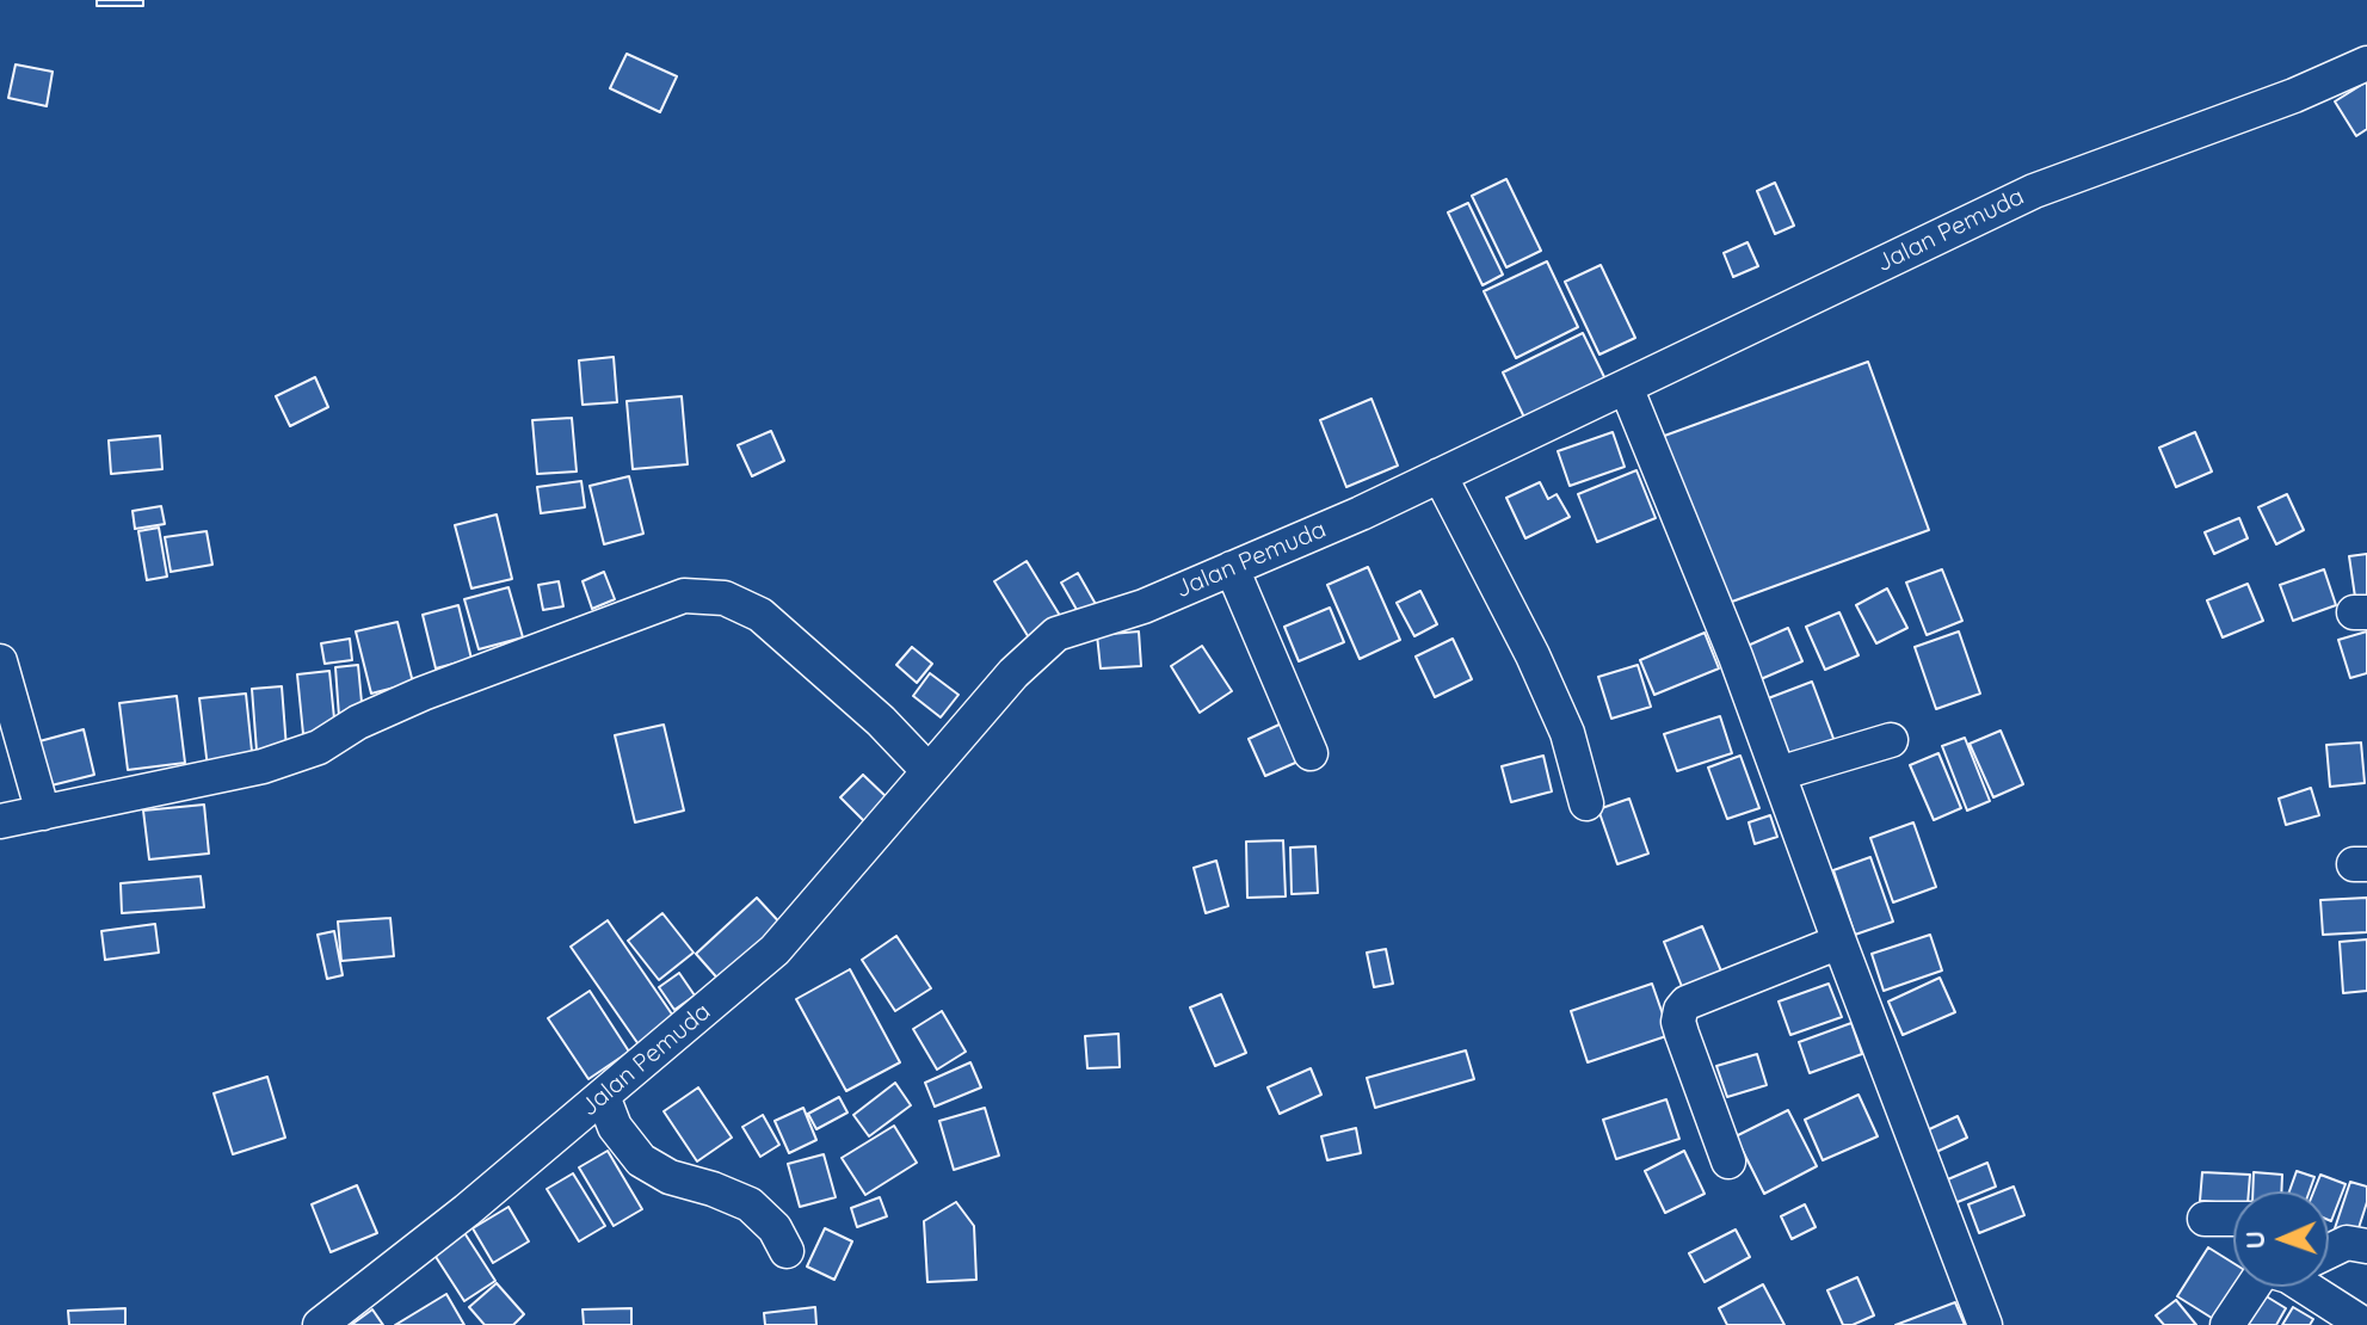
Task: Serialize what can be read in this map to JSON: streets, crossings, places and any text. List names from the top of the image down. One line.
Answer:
{"streets":{"street":["Jalan Pemuda"]},"north":"left"}
